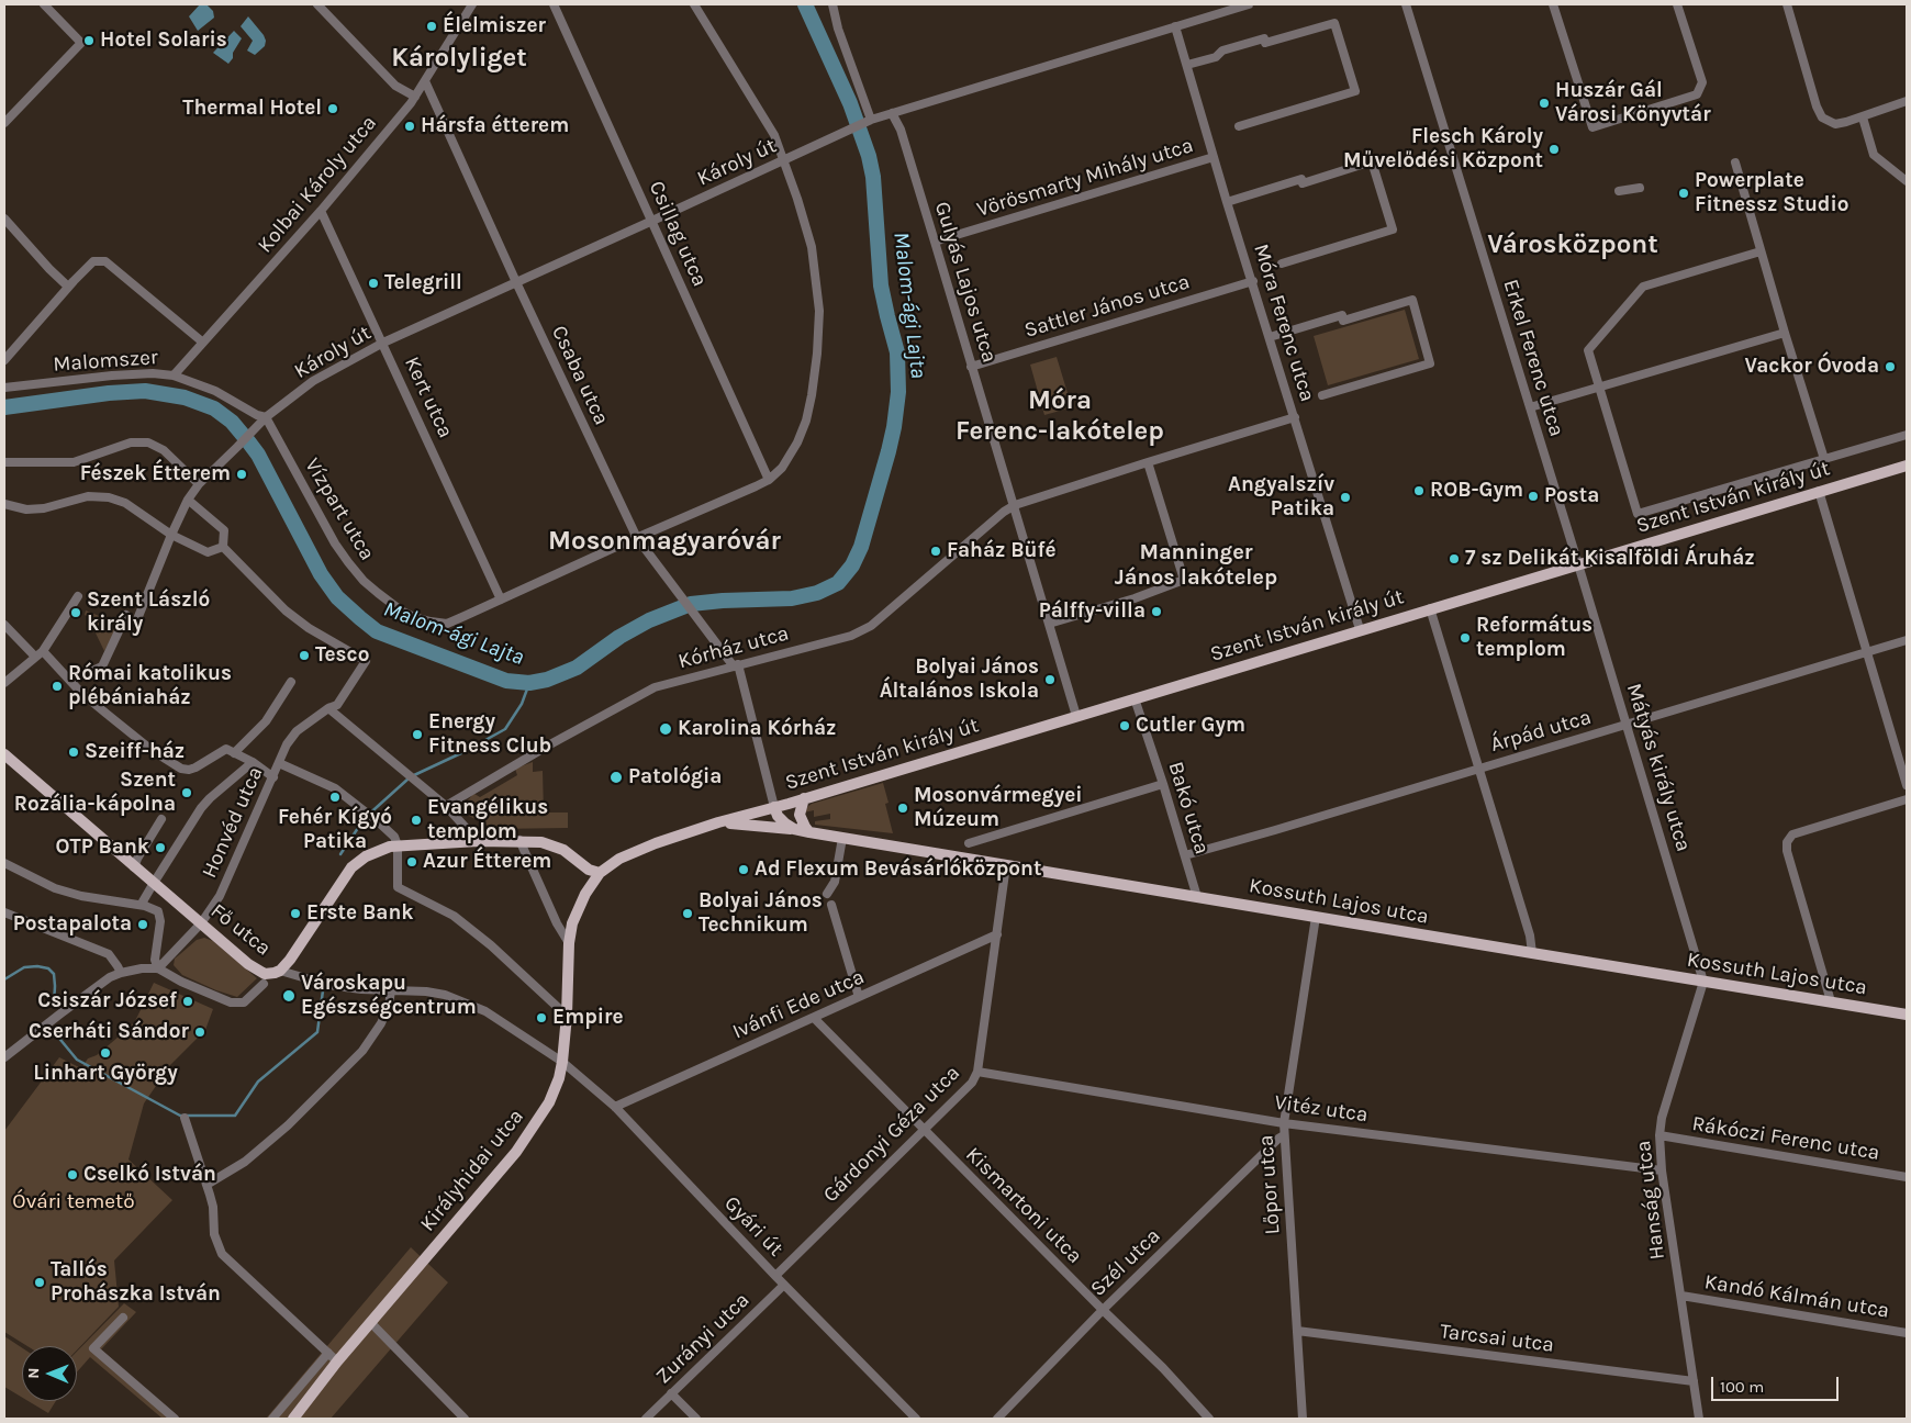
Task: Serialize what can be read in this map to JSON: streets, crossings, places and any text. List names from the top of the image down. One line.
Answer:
{"streets":{"main road":["Szent István király út","Kossuth Lajos utca","Fő utca","Királyhidai utca"],"street":["Károly út","Vörösmarty Mihály utca","Kolbai Károly utca","Csillag utca","Gulyás Lajos utca","Sattler János utca","Móra Ferenc utca","Erkel Ferenc utca","Malomszer","Csaba utca","Kert utca","Vízpart utca","Kórház utca","Árpád utca","Mátyás király utca","Bakó utca","Honvéd utca","Ivánfi Ede utca","Vitéz utca","Gárdonyi Géza utca","Rákóczi Ferenc utca","Lőpor utca","Hanság utca","Kismartoni utca","Gyári út","Szél utca","Kandó Kálmán utca","Zurányi utca","Tarcsai utca"]},"crossings":[["Károly út","Csillag utca"],["Károly út","Gulyás Lajos utca"],["Károly út","Móra Ferenc utca"],["Károly út","Malomszer"],["Károly út","Csaba utca"],["Károly út","Kert utca"],["Károly út","Vízpart utca"],["Vörösmarty Mihály utca","Gulyás Lajos utca"],["Vörösmarty Mihály utca","Móra Ferenc utca"],["Kolbai Károly utca","Malomszer"],["Kolbai Károly utca","Csaba utca"],["Kolbai Károly utca","Kert utca"],["Csillag utca","Vízpart utca"],["Gulyás Lajos utca","Sattler János utca"],["Gulyás Lajos utca","Szent István király út"],["Gulyás Lajos utca","Kórház utca"],["Sattler János utca","Móra Ferenc utca"],["Móra Ferenc utca","Szent István király út"],["Móra Ferenc utca","Kórház utca"],["Erkel Ferenc utca","Szent István király út"],["Erkel Ferenc utca","Mátyás király utca"],["Malomszer","Vízpart utca"],["Csaba utca","Szent István király út"],["Csaba utca","Vízpart utca"],["Csaba utca","Kórház utca"],["Csaba utca","Kossuth Lajos utca"],["Kert utca","Vízpart utca"],["Szent István király út","Mátyás király utca"],["Szent István király út","Bakó utca"],["Szent István király út","Kossuth Lajos utca"],["Szent István király út","Királyhidai utca"],["Árpád utca","Mátyás király utca"],["Árpád utca","Bakó utca"],["Mátyás király utca","Kossuth Lajos utca"],["Mátyás király utca","Hanság utca"],["Bakó utca","Kossuth Lajos utca"],["Honvéd utca","Fő utca"],["Kossuth Lajos utca","Gárdonyi Géza utca"],["Kossuth Lajos utca","Lőpor utca"],["Kossuth Lajos utca","Hanság utca"],["Fő utca","Királyhidai utca"],["Fő utca","Gyári út"],["Ivánfi Ede utca","Gárdonyi Géza utca"],["Ivánfi Ede utca","Kismartoni utca"],["Ivánfi Ede utca","Gyári út"],["Vitéz utca","Gárdonyi Géza utca"],["Vitéz utca","Lőpor utca"],["Vitéz utca","Hanság utca"],["Gárdonyi Géza utca","Kismartoni utca"],["Gárdonyi Géza utca","Gyári út"],["Rákóczi Ferenc utca","Hanság utca"],["Királyhidai utca","Gyári út"],["Lőpor utca","Szél utca"],["Lőpor utca","Tarcsai utca"],["Hanság utca","Kandó Kálmán utca"],["Hanság utca","Tarcsai utca"],["Kismartoni utca","Szél utca"],["Gyári út","Zurányi utca"]],"districts":["Károlyliget","Városközpont","Móra Ferenc-lakótelep","Mosonmagyaróvár","Manninger János lakótelep"],"water":["Malom-ági Lajta"],"parks":["Óvári temető"],"places":["Élelmiszer","Hotel Solaris","Huszár Gál Városi Könyvtár","Thermal Hotel","Hársfa étterem","Flesch Károly Művelődési Központ","Powerplate Fitnessz Studio","Telegrill","Vackor Óvoda","Fészek Étterem","ROB-Gym","Posta","Angyalszív Patika","Faház Büfé","7 sz Delikát Kisalföldi Áruház","Pálffy-villa","Szent László király","Református templom","Tesco","Bolyai János Általános Iskola","Római katolikus plébániaház","Cutler Gym","Karolina Kórház","Energy Fitness Club","Szeiff-ház","Patológia","Szent Rozália-kápolna","Fehér Kígyó Patika","Mosonvármegyei Múzeum","Evangélikus templom","OTP Bank","Azur Étterem","Ad Flexum Bevásárlóközpont","Erste Bank","Bolyai János Technikum","Postapalota","Városkapu Egészségcentrum","Csiszár József","Empire","Cserháti Sándor","Linhart György","Cselkó István","Tallós Prohászka István"],"scale_bar":"100 m","north":"left"}
